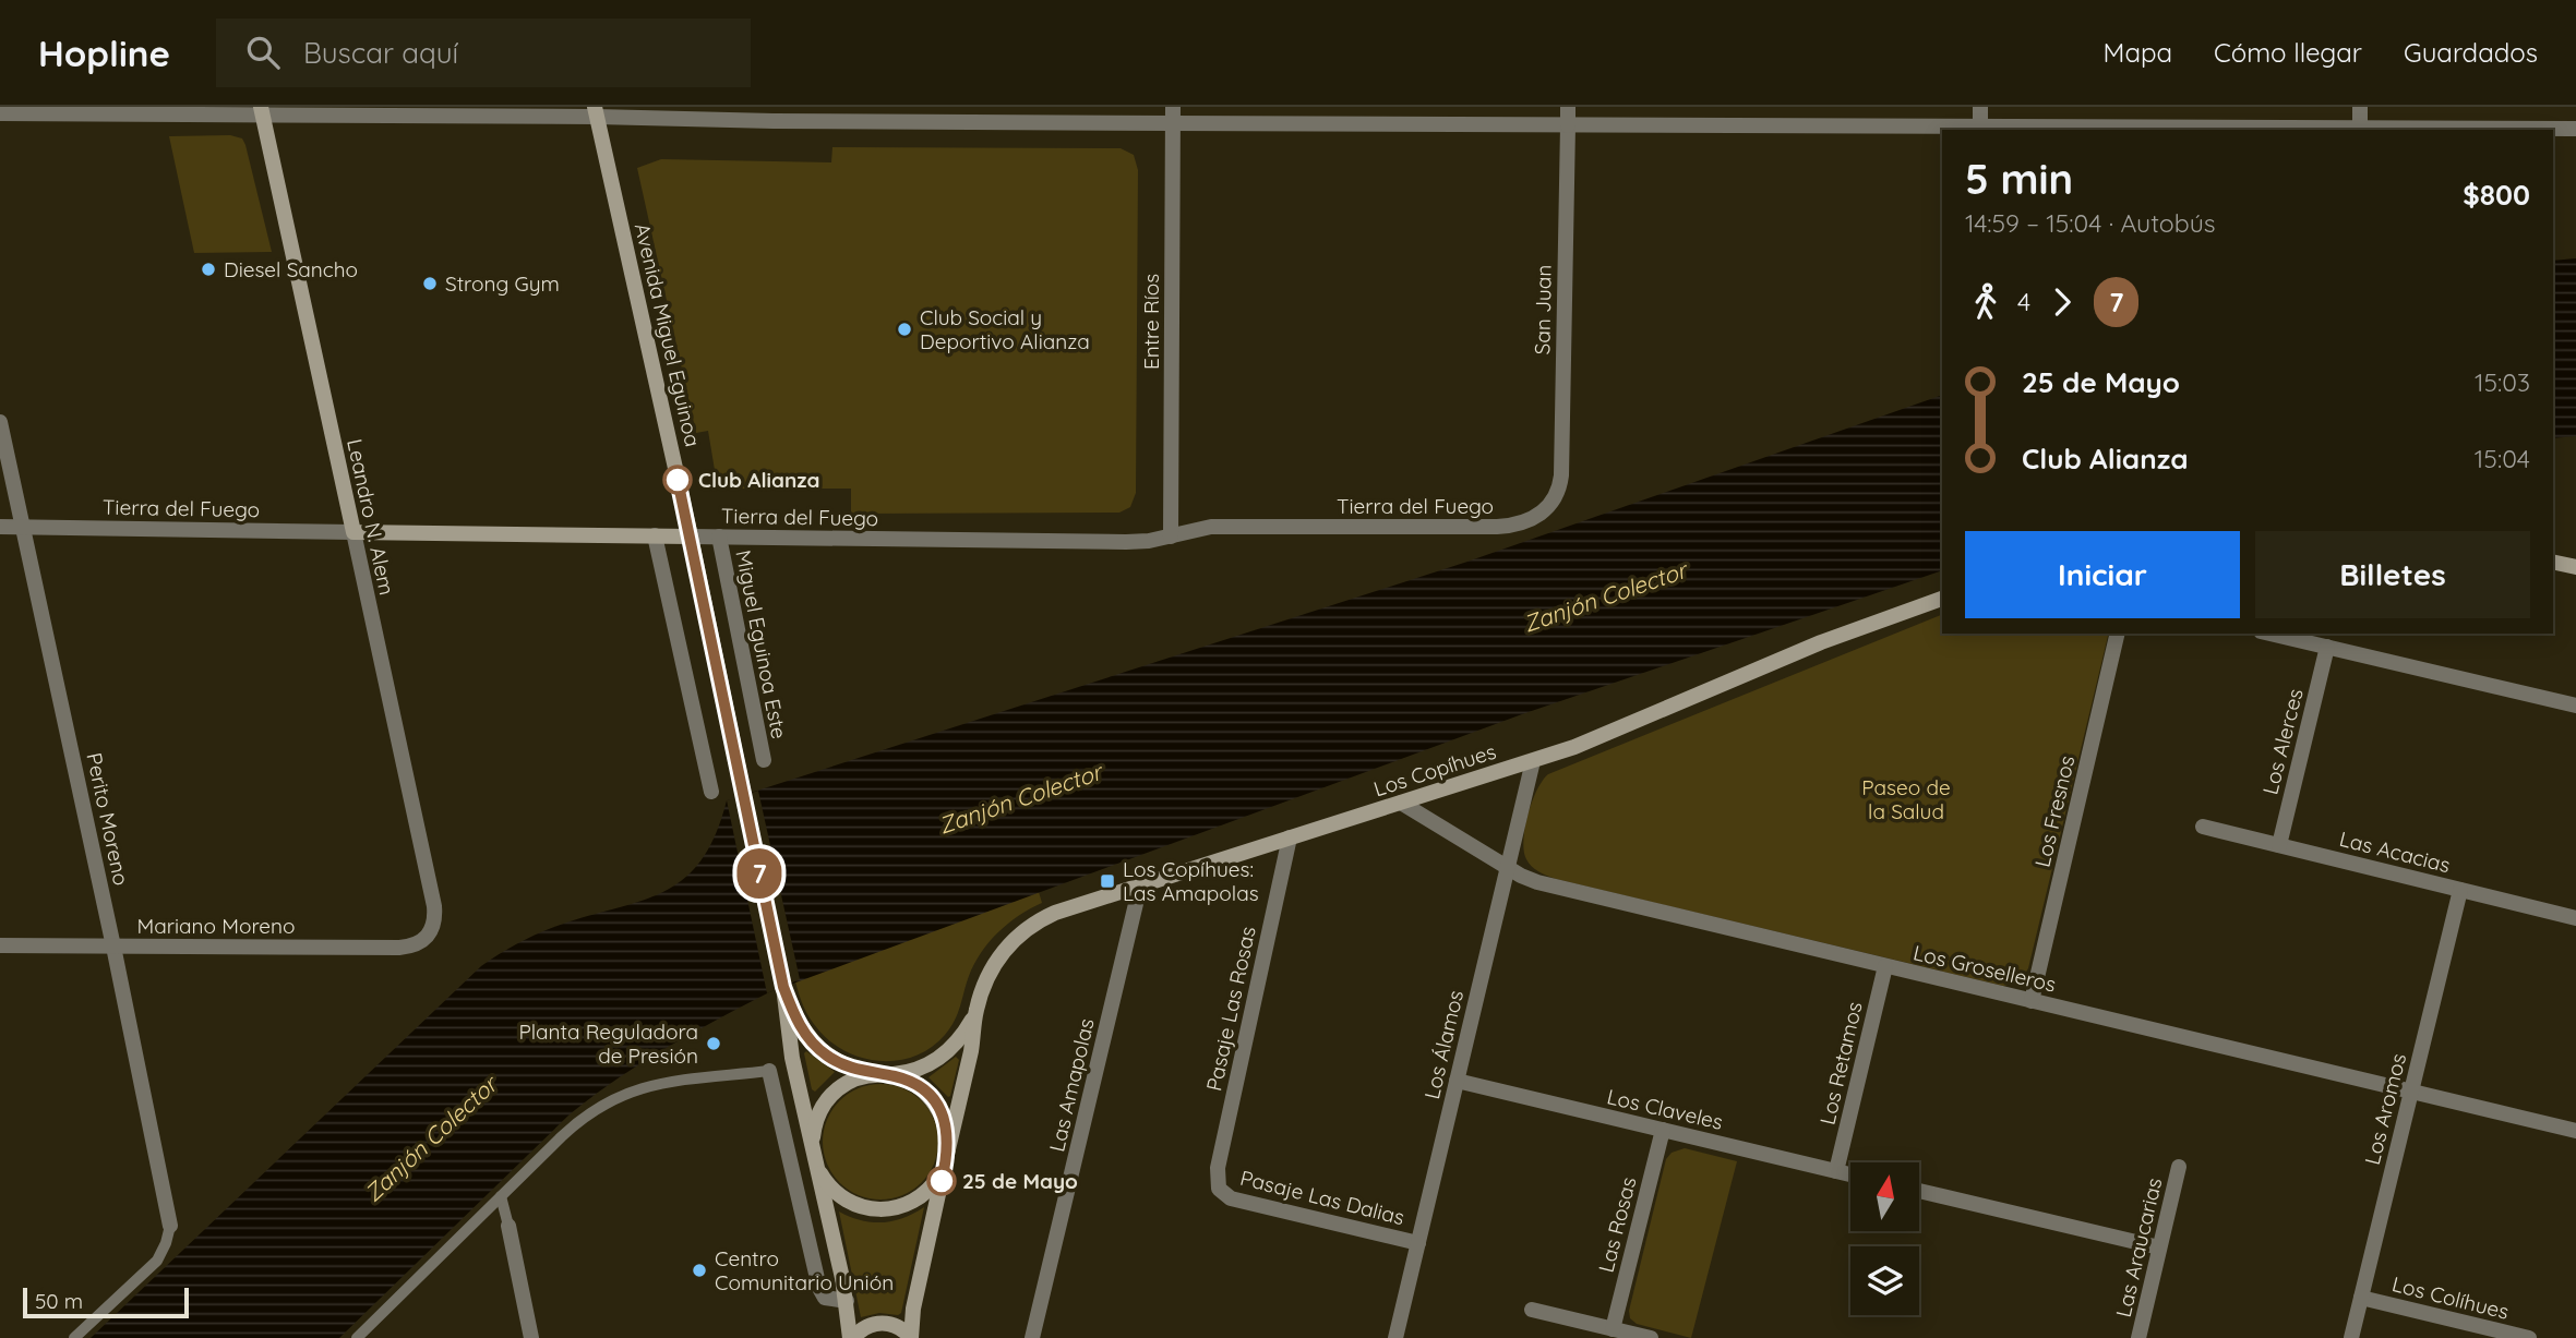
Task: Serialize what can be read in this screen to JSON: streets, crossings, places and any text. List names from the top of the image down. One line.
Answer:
{"streets":{"main road":["Avenida Miguel Eguinoa","Tierra del Fuego","Leandro N. Alem","Los Copíhues"],"street":["San Juan","Entre Ríos","Miguel Eguinoa Este","Los Alerces","Los Fresnos","Perito Moreno","Las Acacias","Mariano Moreno","Los Groselleros","Pasaje Las Rosas","Los Álamos","Los Retamos","Las Amapolas","Los Claveles","Los Aromos","Pasaje Las Dalias","Las Rosas","Las Araucarias","Los Colíhues"]},"crossings":[["San Juan","Tierra del Fuego"],["Entre Ríos","Tierra del Fuego"],["Avenida Miguel Eguinoa","Tierra del Fuego"],["Tierra del Fuego","Leandro N. Alem"],["Tierra del Fuego","Miguel Eguinoa Este"],["Tierra del Fuego","Perito Moreno"],["Leandro N. Alem","Mariano Moreno"],["Los Alerces","Las Acacias"],["Los Copíhues","Los Groselleros"],["Los Copíhues","Pasaje Las Rosas"],["Los Copíhues","Los Álamos"],["Los Copíhues","Las Amapolas"],["Los Fresnos","Los Groselleros"],["Perito Moreno","Mariano Moreno"],["Las Acacias","Los Aromos"],["Los Groselleros","Los Álamos"],["Los Groselleros","Los Retamos"],["Los Groselleros","Los Aromos"],["Pasaje Las Rosas","Pasaje Las Dalias"],["Los Álamos","Los Claveles"],["Los Álamos","Pasaje Las Dalias"],["Los Retamos","Los Claveles"],["Los Claveles","Las Rosas"],["Los Aromos","Los Colíhues"]],"water":["Zanjón Colector"],"parks":["Paseo de la Salud"],"places":{"other":["Diesel Sancho","Strong Gym","Club Social y Deportivo Alianza","Club Alianza","Planta Reguladora de Presión","25 de Mayo","Centro Comunitario Unión"],"transit":["Los Copíhues: Las Amapolas"]},"lines":["bus line 7"],"scale_bar":"50 m","north":"top","page":{"header":"Hopline","search":"Buscar aquí","nav":["Mapa","Cómo llegar","Guardados"],"on_map":"7","heading":["5 min","14:59 – 15:04 · Autobús","$800"],"legs":["4","7"],"list":[{"name":"25 de Mayo","value":"15:03"},{"name":"Club Alianza","value":"15:04"}],"buttons":["Iniciar","Billetes"],"scale":"50 m"}}
